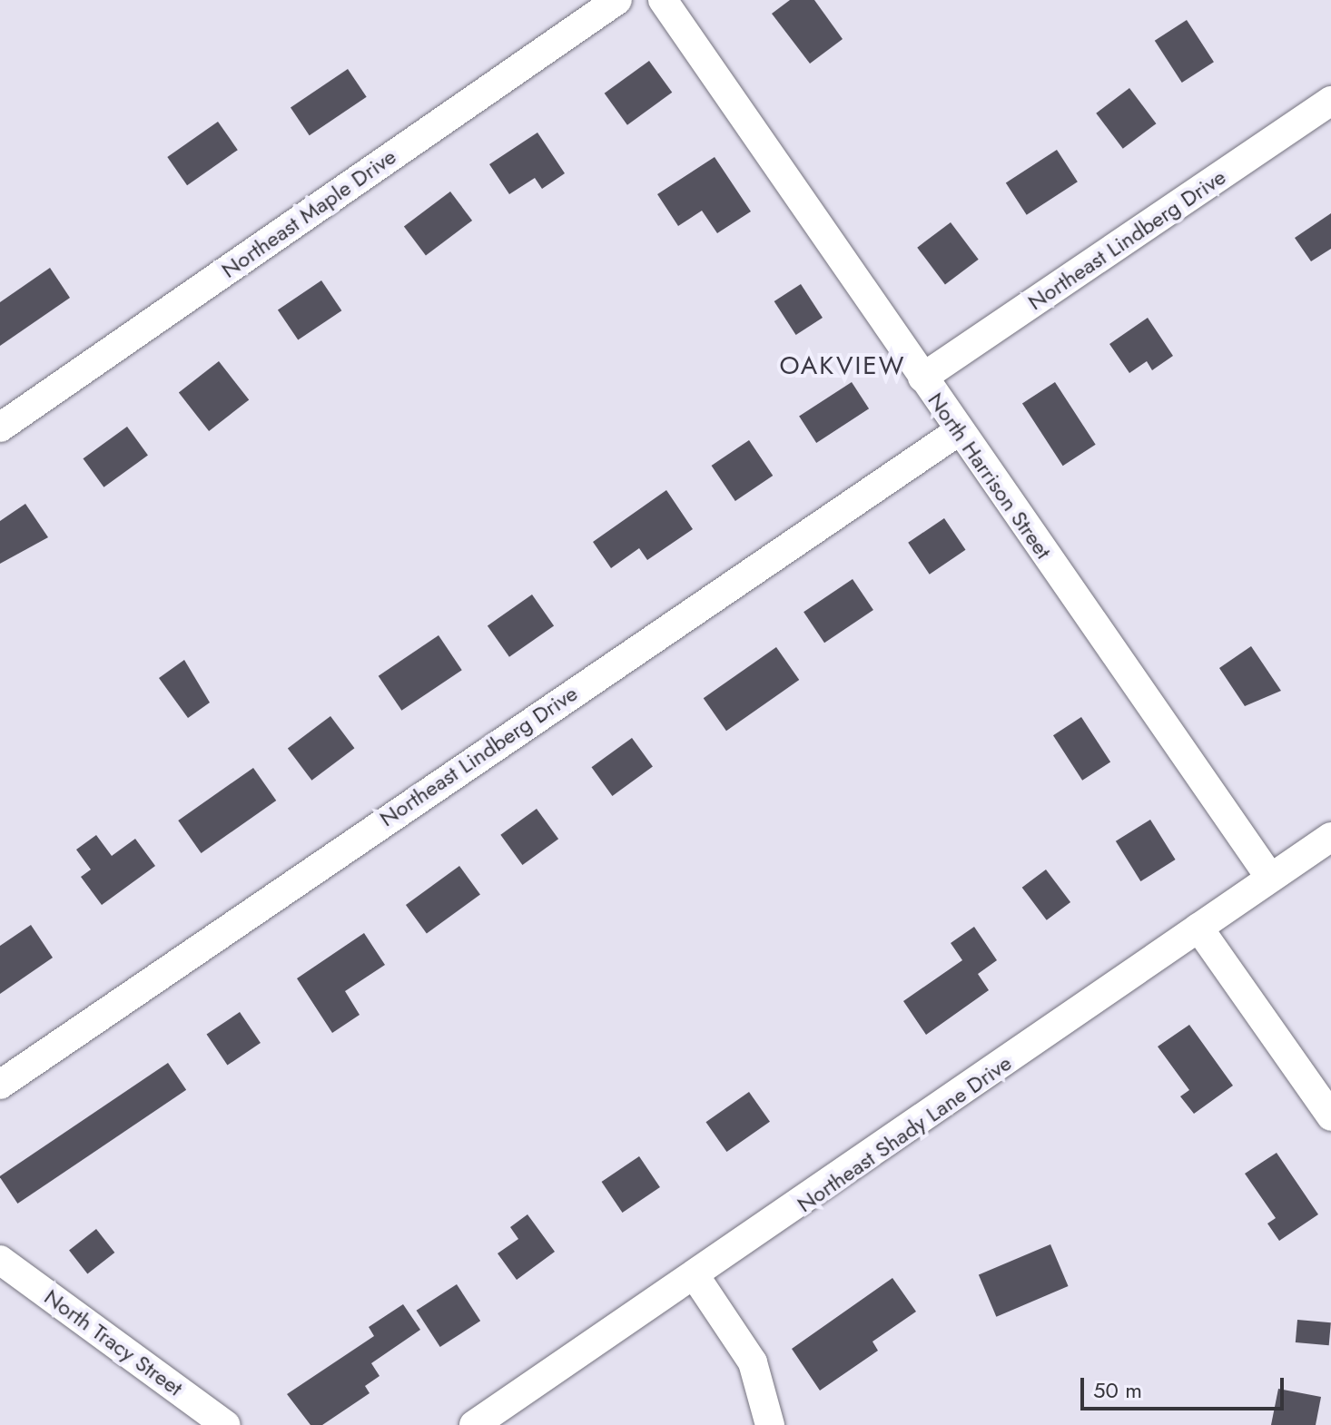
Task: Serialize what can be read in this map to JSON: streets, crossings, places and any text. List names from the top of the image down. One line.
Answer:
{"streets":{"street":["Northeast Maple Drive","Northeast Lindberg Drive","North Harrison Street","Northeast Shady Lane Drive","North Tracy Street"]},"crossings":[["Northeast Lindberg Drive","North Harrison Street"],["North Harrison Street","Northeast Shady Lane Drive"]],"districts":["OAKVIEW"],"scale_bar":"50 m"}
